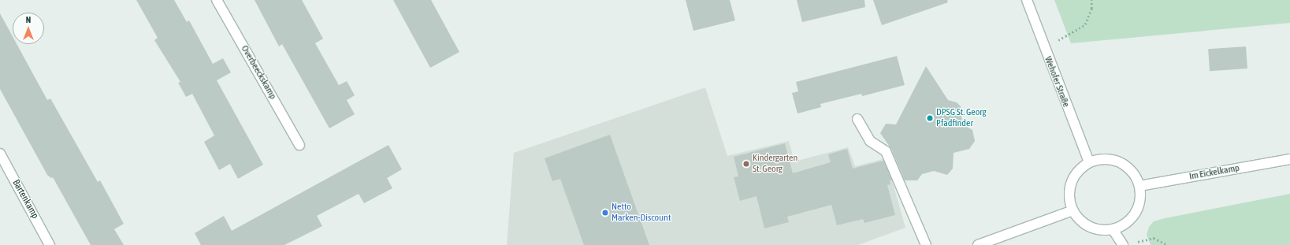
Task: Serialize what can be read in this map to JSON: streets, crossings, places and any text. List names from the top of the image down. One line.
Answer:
{"streets":{"street":["Overbeeckskamp","Wehofer Straße","Im Eickelkamp","Bartenkamp"]},"crossings":[["Wehofer Straße","Im Eickelkamp"]],"places":["DPSG St. Georg Pfadfinder","Kindergarten St. Georg","Netto Marken-Discount"],"north":"top"}
